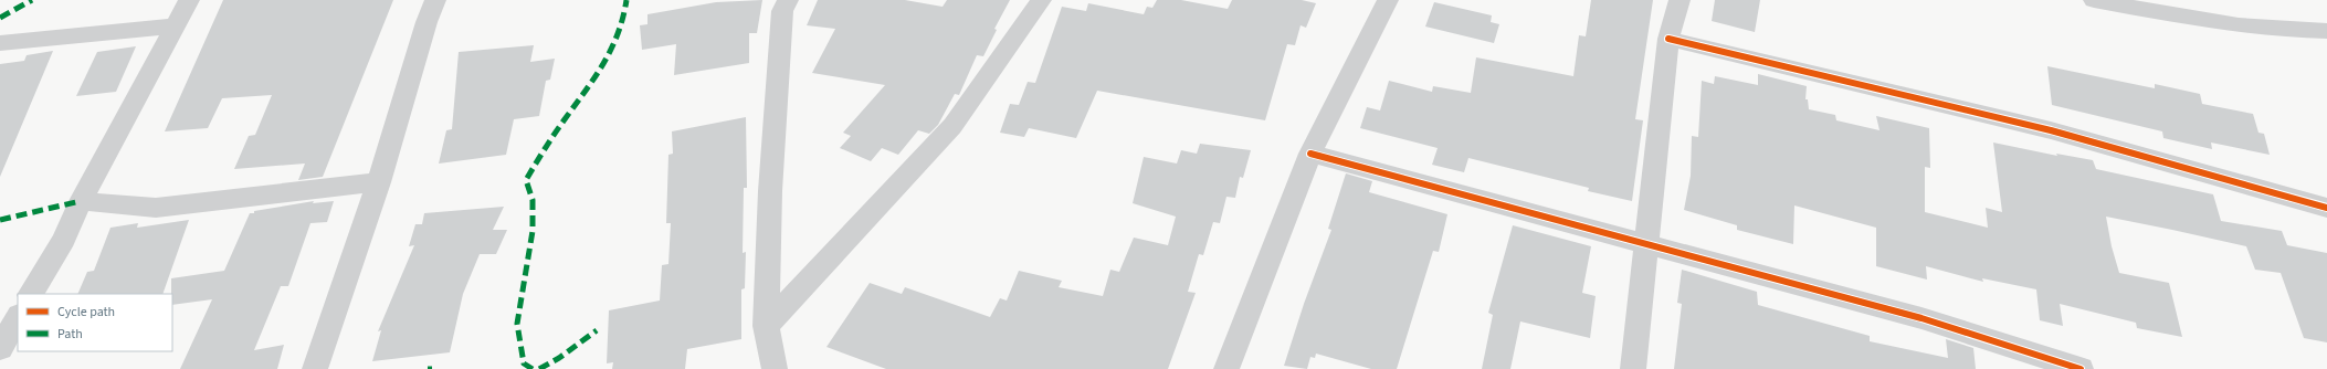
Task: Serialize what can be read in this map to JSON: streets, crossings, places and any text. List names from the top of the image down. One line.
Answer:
{"legend":["Cycle path","Path"]}
